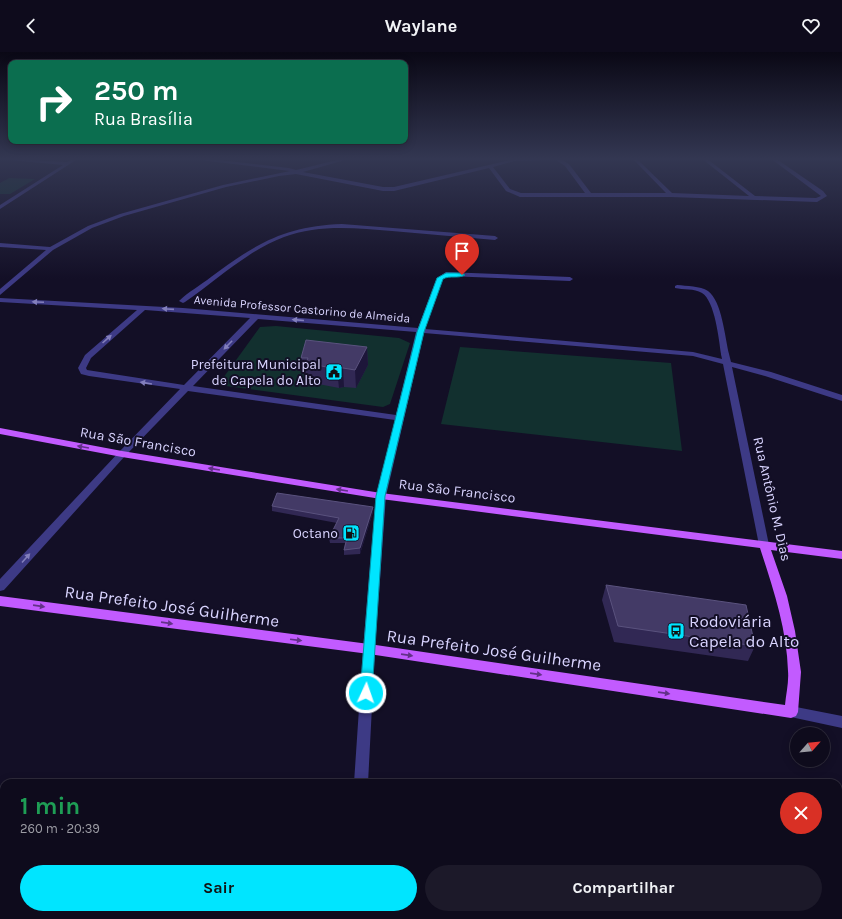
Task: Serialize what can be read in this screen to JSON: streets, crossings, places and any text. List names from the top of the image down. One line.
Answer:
{"streets":{"main road":["Rua São Francisco","Rua Antônio M. Dias","Rua Prefeito José Guilherme"],"street":["Avenida Professor Castorino de Almeida"]},"crossings":[["Avenida Professor Castorino de Almeida","Rua Antônio M. Dias"],["Rua São Francisco","Rua Antônio M. Dias"],["Rua Antônio M. Dias","Rua Prefeito José Guilherme"]],"one_way":["Rua São Francisco","Rua Prefeito José Guilherme"],"places":{"public building":["Prefeitura Municipal de Capela do Alto"],"fuel station":["Octano"],"bus stop":["Rodoviária Capela do Alto"]},"north":"top right","page":{"header":"Waylane","turn":["250 m","Rua Brasília"],"heading":["1 min","260 m · 20:39"],"buttons":["Sair","Compartilhar"]}}
